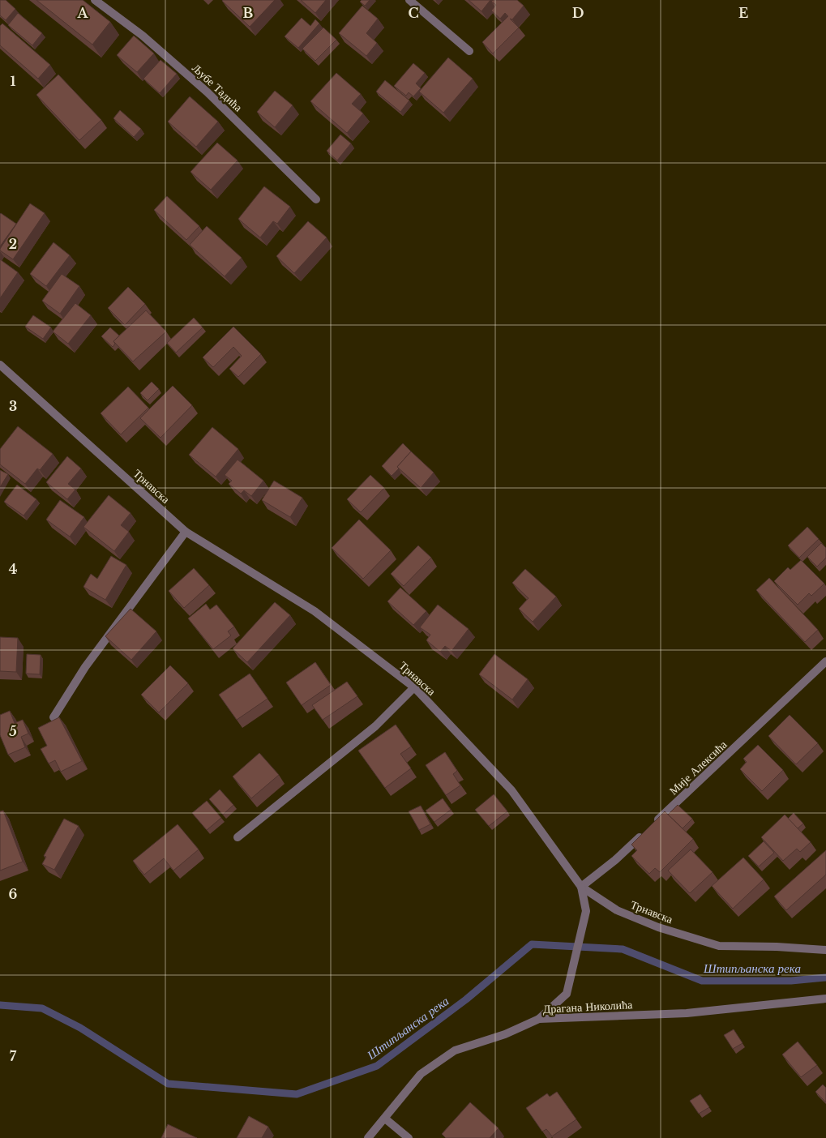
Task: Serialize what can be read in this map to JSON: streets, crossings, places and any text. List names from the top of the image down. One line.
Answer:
{"streets":{"street":["Љубе Тадића","Трнавска","Мије Алексића","Драгана Николића"]},"crossings":[["Трнавска","Мије Алексића"]],"water":["Штипљанска река"],"grid":{"columns":["A","B","C","D","E"],"rows":["1","2","3","4","5","6","7"]}}
